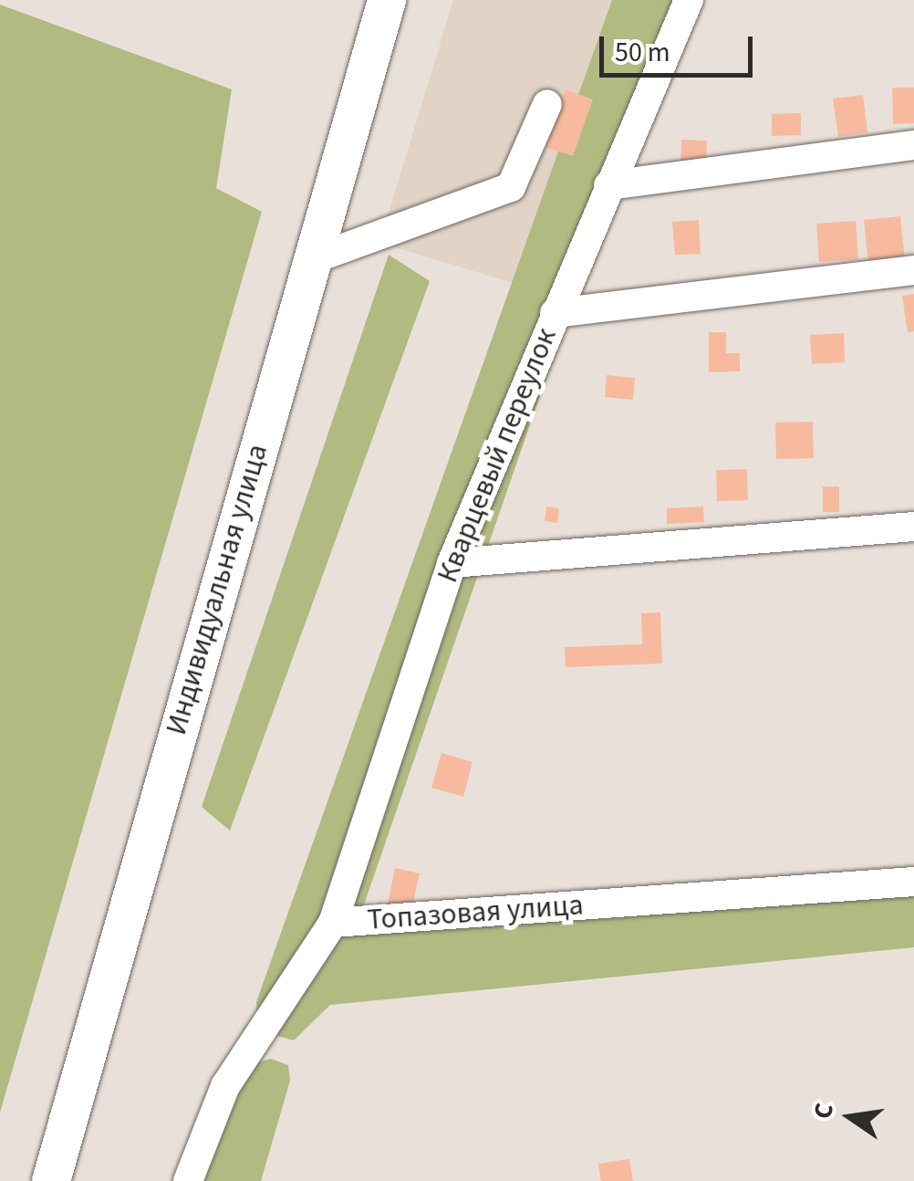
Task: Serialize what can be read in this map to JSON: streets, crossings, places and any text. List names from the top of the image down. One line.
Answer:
{"streets":{"main road":["Индивидуальная улица"],"street":["Кварцевый переулок","Топазовая улица"]},"crossings":[["Кварцевый переулок","Топазовая улица"]],"scale_bar":"50 m","north":"left"}
